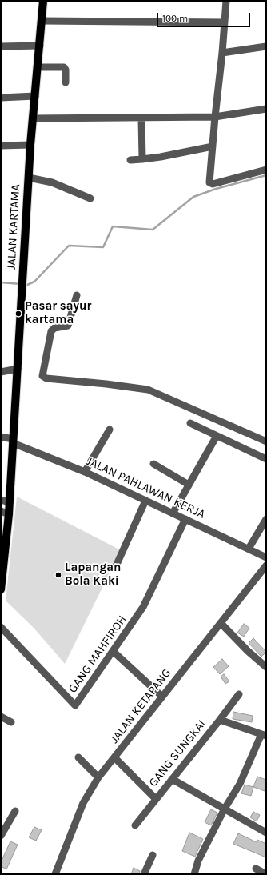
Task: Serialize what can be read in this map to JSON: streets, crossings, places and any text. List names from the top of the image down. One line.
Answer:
{"streets":{"main road":["JALAN KARTAMA"],"street":["JALAN PAHLAWAN KERJA","GANG MAHFIROH","JALAN KETAPANG","GANG SUNGKAI"]},"crossings":[["JALAN KARTAMA","JALAN PAHLAWAN KERJA"],["JALAN PAHLAWAN KERJA","GANG MAHFIROH"]],"places":["Pasar sayur kartama","Lapangan Bola Kaki"],"scale_bar":"100 m"}
